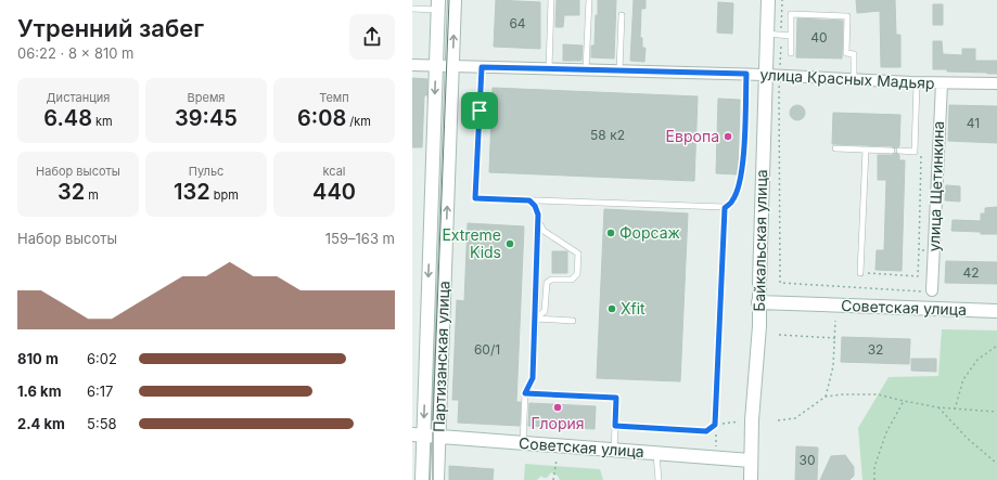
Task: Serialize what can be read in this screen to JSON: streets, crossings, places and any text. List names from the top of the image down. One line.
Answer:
{"streets":{"main road":["Байкальская улица","Советская улица","Партизанская улица"],"street":["улица Красных Мадьяр","улица Щетинкина"]},"crossings":[["улица Красных Мадьяр","улица Щетинкина"],["улица Красных Мадьяр","Байкальская улица"],["улица Красных Мадьяр","Партизанская улица"],["Байкальская улица","Советская улица"],["Советская улица","Партизанская улица"]],"places":["Европа","Форсаж","Extreme Kids","Xfit","Глория"],"house_numbers":["64","40","41","58 к2","42","60/1","32","30"],"page":{"heading":["Утренний забег","06:22 · 8 × 810 m"],"stats":[["Дистанция","6.48 km"],["Время","39:45"],["Темп","6:08 /km"],["Набор высоты","32 m"],["Пульс","132 bpm"],["kcal","440"]],"chart":["Набор высоты","159–163 m"],"list":[{"name":"810 m","note":"6:02"},{"name":"1.6 km","note":"6:17"},{"name":"2.4 km","note":"5:58"}]}}
